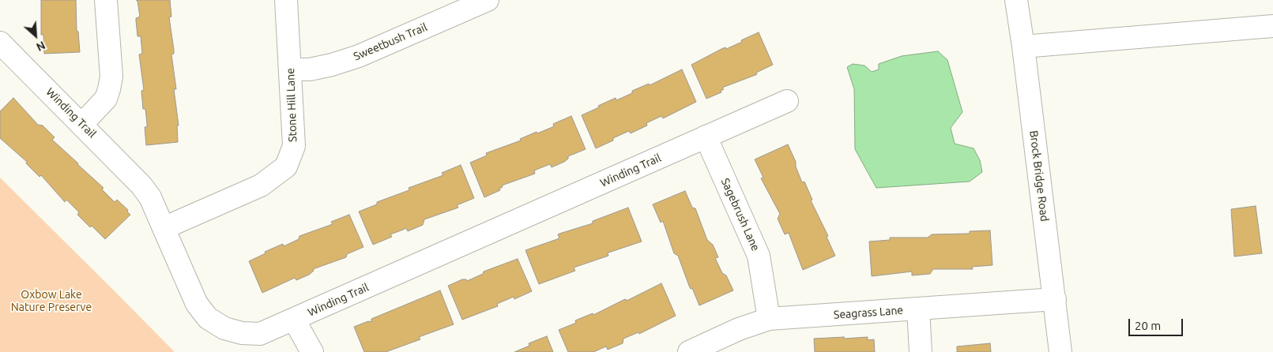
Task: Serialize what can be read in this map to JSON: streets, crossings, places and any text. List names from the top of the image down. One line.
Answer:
{"streets":{"street":["Sweetbush Trail","Stone Hill Lane","Winding Trail","Brock Bridge Road","Sagebrush Lane","Seagrass Lane"]},"crossings":[["Sweetbush Trail","Stone Hill Lane"],["Stone Hill Lane","Winding Trail"],["Winding Trail","Sagebrush Lane"],["Brock Bridge Road","Seagrass Lane"],["Sagebrush Lane","Seagrass Lane"]],"parks":["Oxbow Lake Nature Preserve"],"scale_bar":"20 m","north":"bottom right"}
